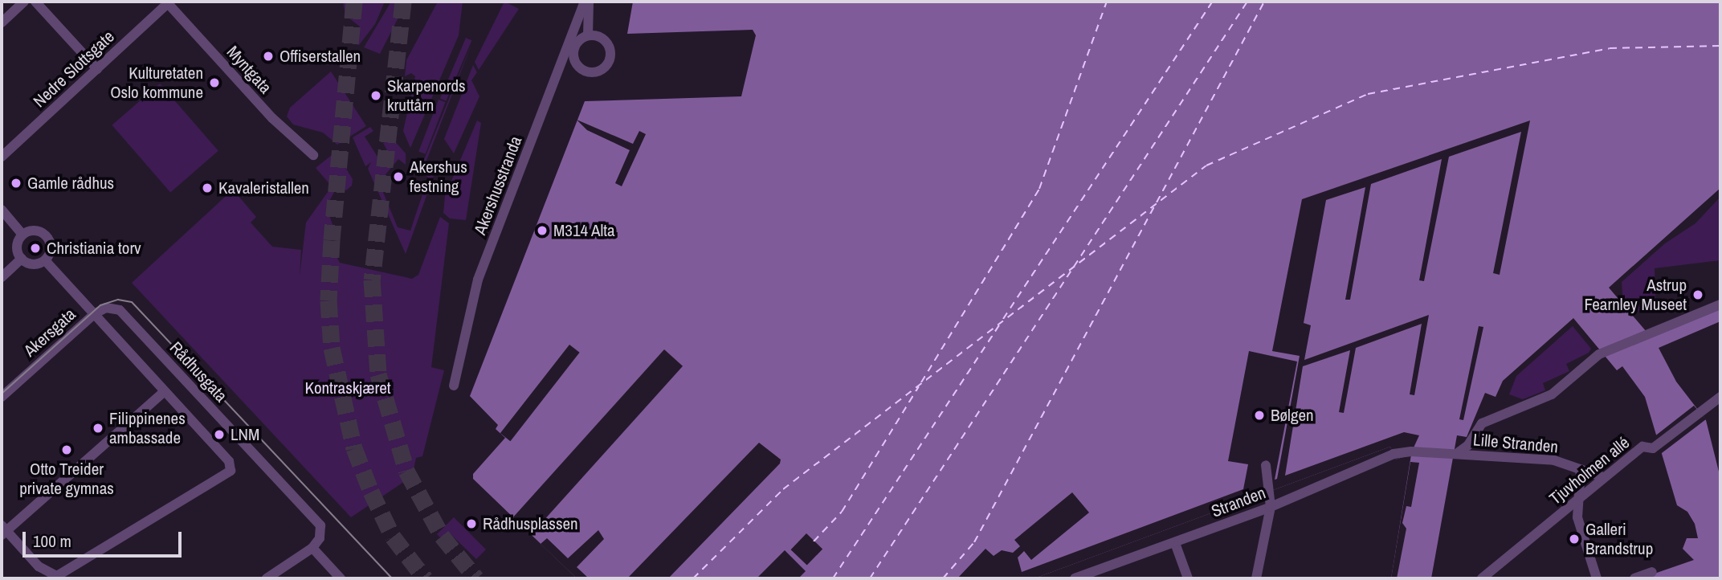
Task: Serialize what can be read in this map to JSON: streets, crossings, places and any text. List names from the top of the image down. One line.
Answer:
{"streets":{"street":["Nedre Slottsgate","Myntgata","Akershusstranda","Akersgata","Rådhusgata","Lille Stranden","Tjuvholmen allé","Stranden"]},"crossings":[["Nedre Slottsgate","Myntgata"],["Akersgata","Rådhusgata"],["Lille Stranden","Tjuvholmen allé"],["Lille Stranden","Stranden"]],"parks":["Kontraskjæret"],"places":["Offiserstallen","Kulturetaten Oslo kommune","Skarpenords kruttårn","Akershus festning","Gamle rådhus","Kavaleristallen","M314 Alta","Christiania torv","Astrup Fearnley Museet","Bølgen","Filippinenes ambassade","LNM","Otto Treider private gymnas","Rådhusplassen","Galleri Brandstrup"],"scale_bar":"100 m"}
